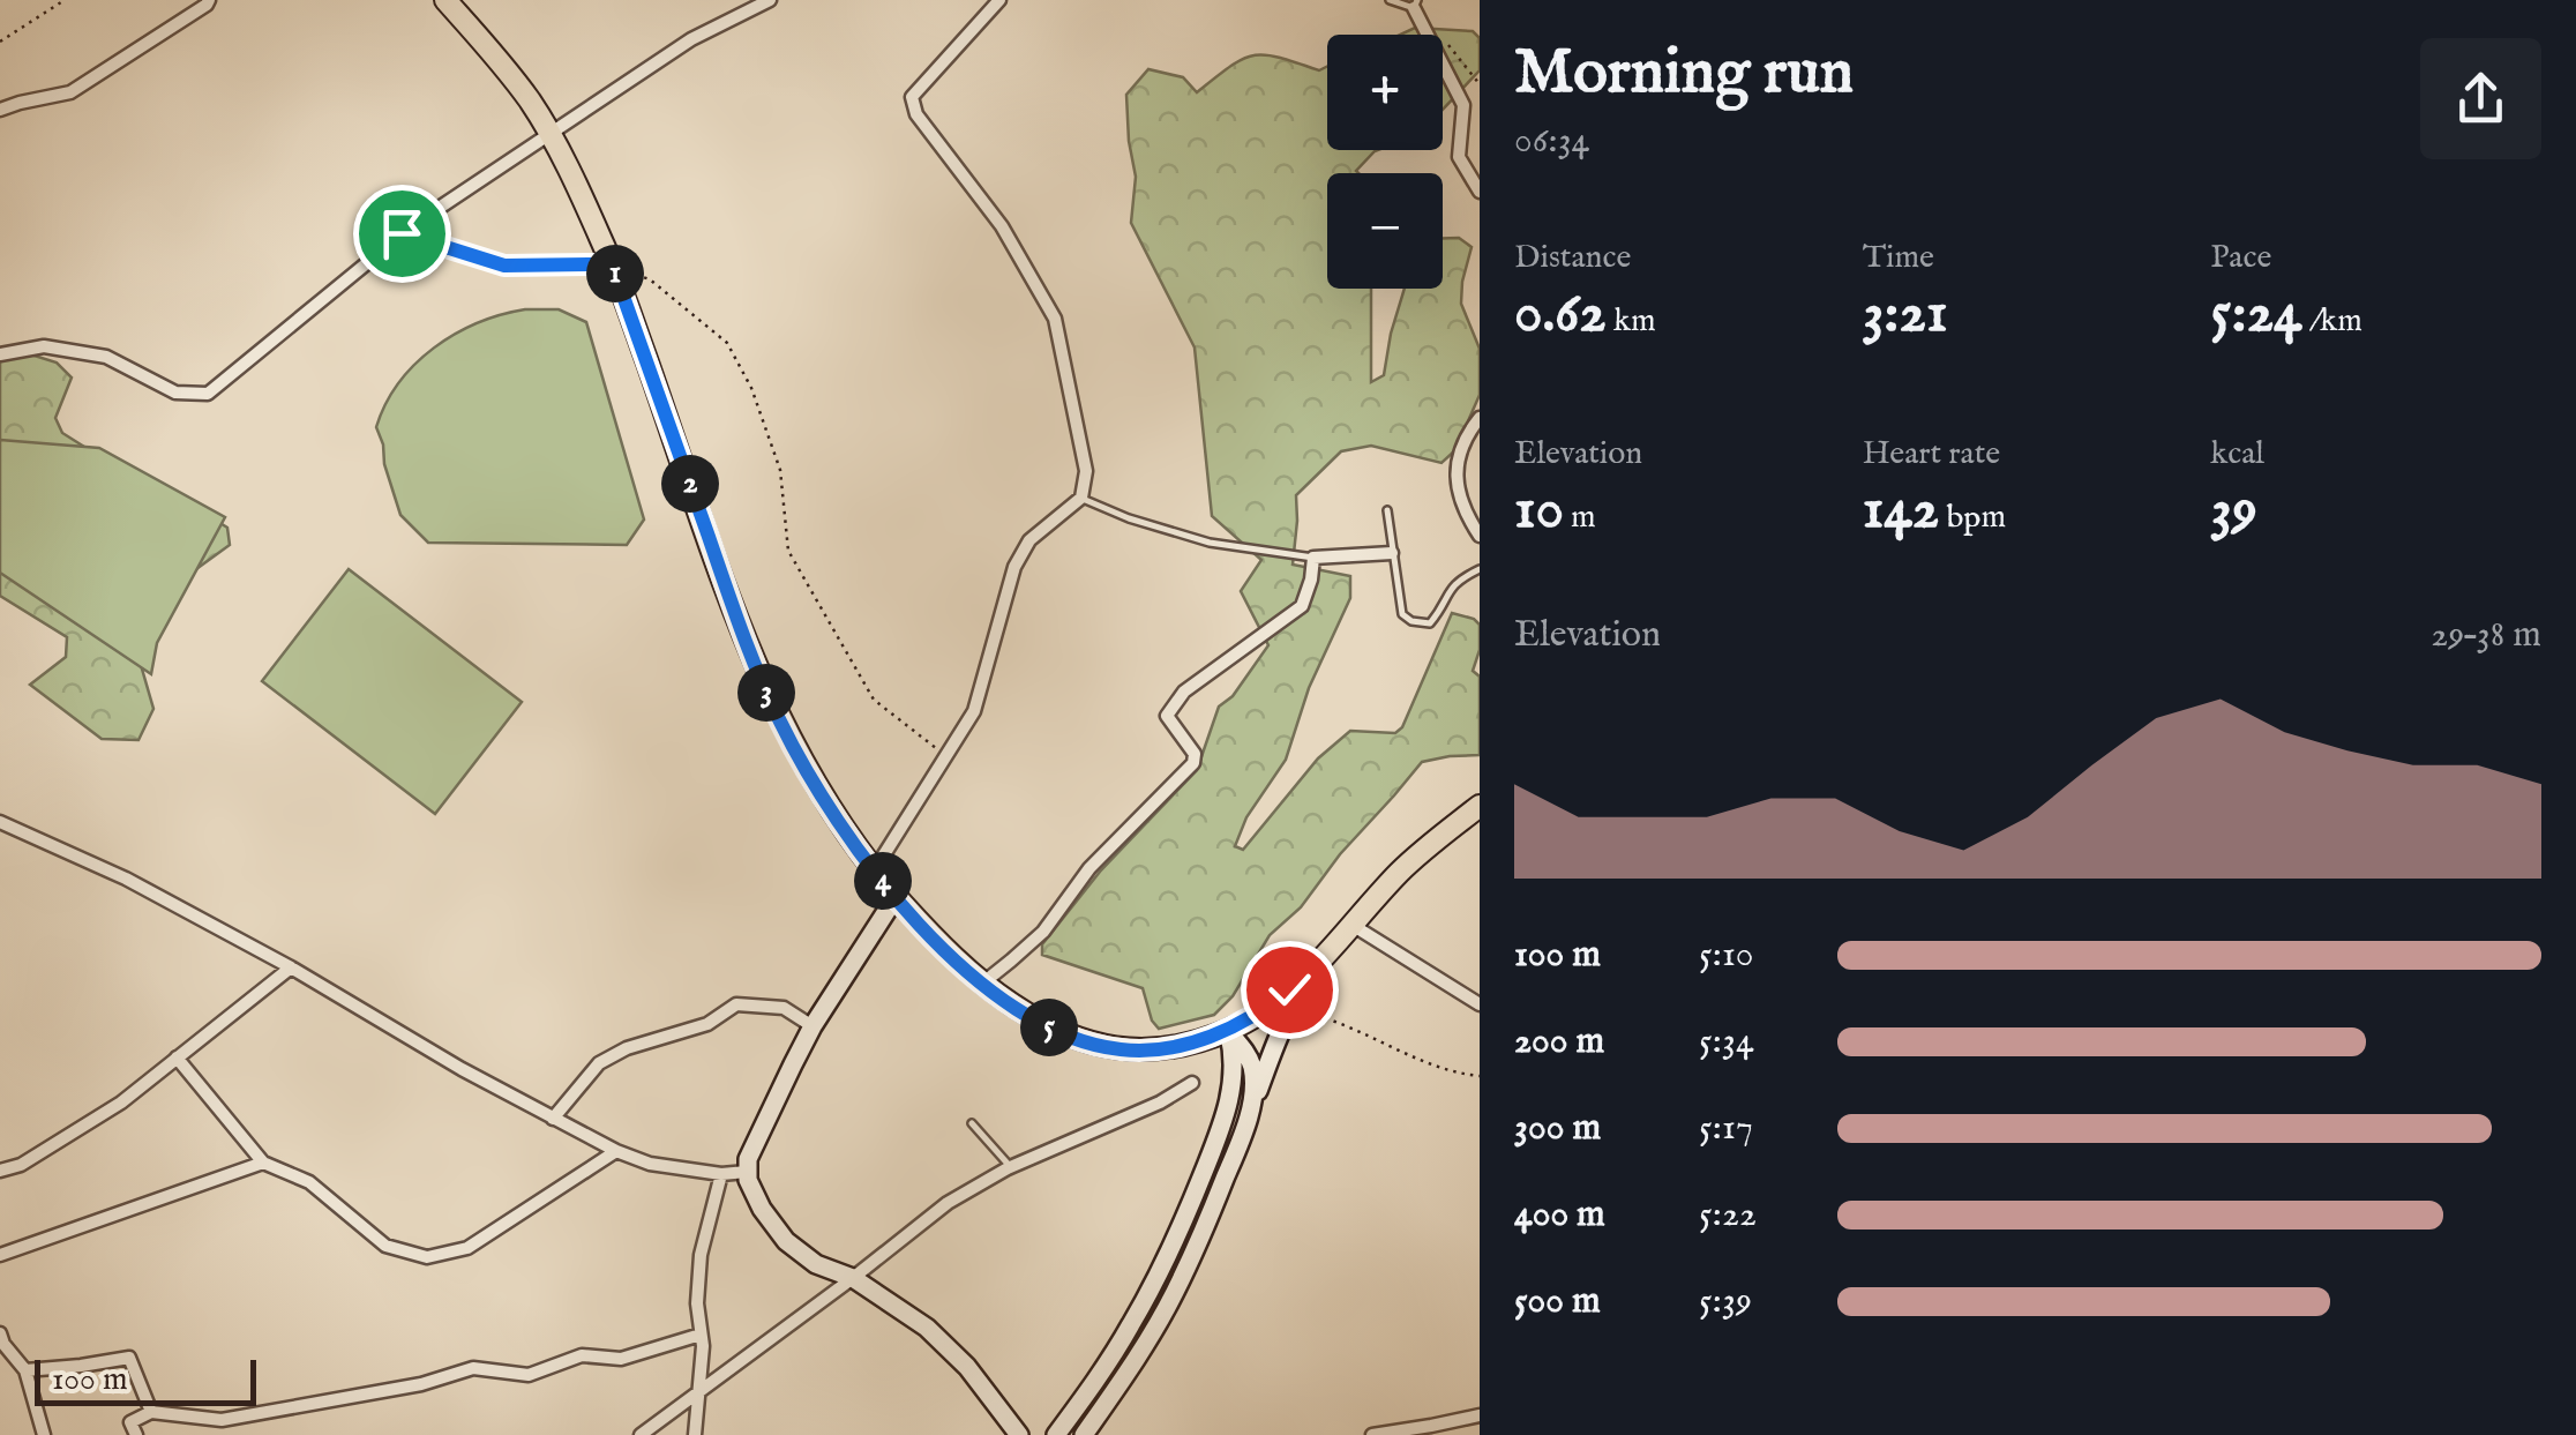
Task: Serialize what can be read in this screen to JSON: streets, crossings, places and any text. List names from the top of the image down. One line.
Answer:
{"scale_bar":"100 m","page":{"heading":["Morning run","06:34"],"map_buttons":["+","−"],"stats":[["Distance","0.62 km"],["Time","3:21"],["Pace","5:24 /km"],["Elevation","10 m"],["Heart rate","142 bpm"],["kcal","39"]],"pins":["1","2","3","4","5"],"chart":["Elevation","29–38 m"],"list":[{"name":"100 m","note":"5:10"},{"name":"200 m","note":"5:34"},{"name":"300 m","note":"5:17"},{"name":"400 m","note":"5:22"},{"name":"500 m","note":"5:39"}],"scale":"100 m"}}
